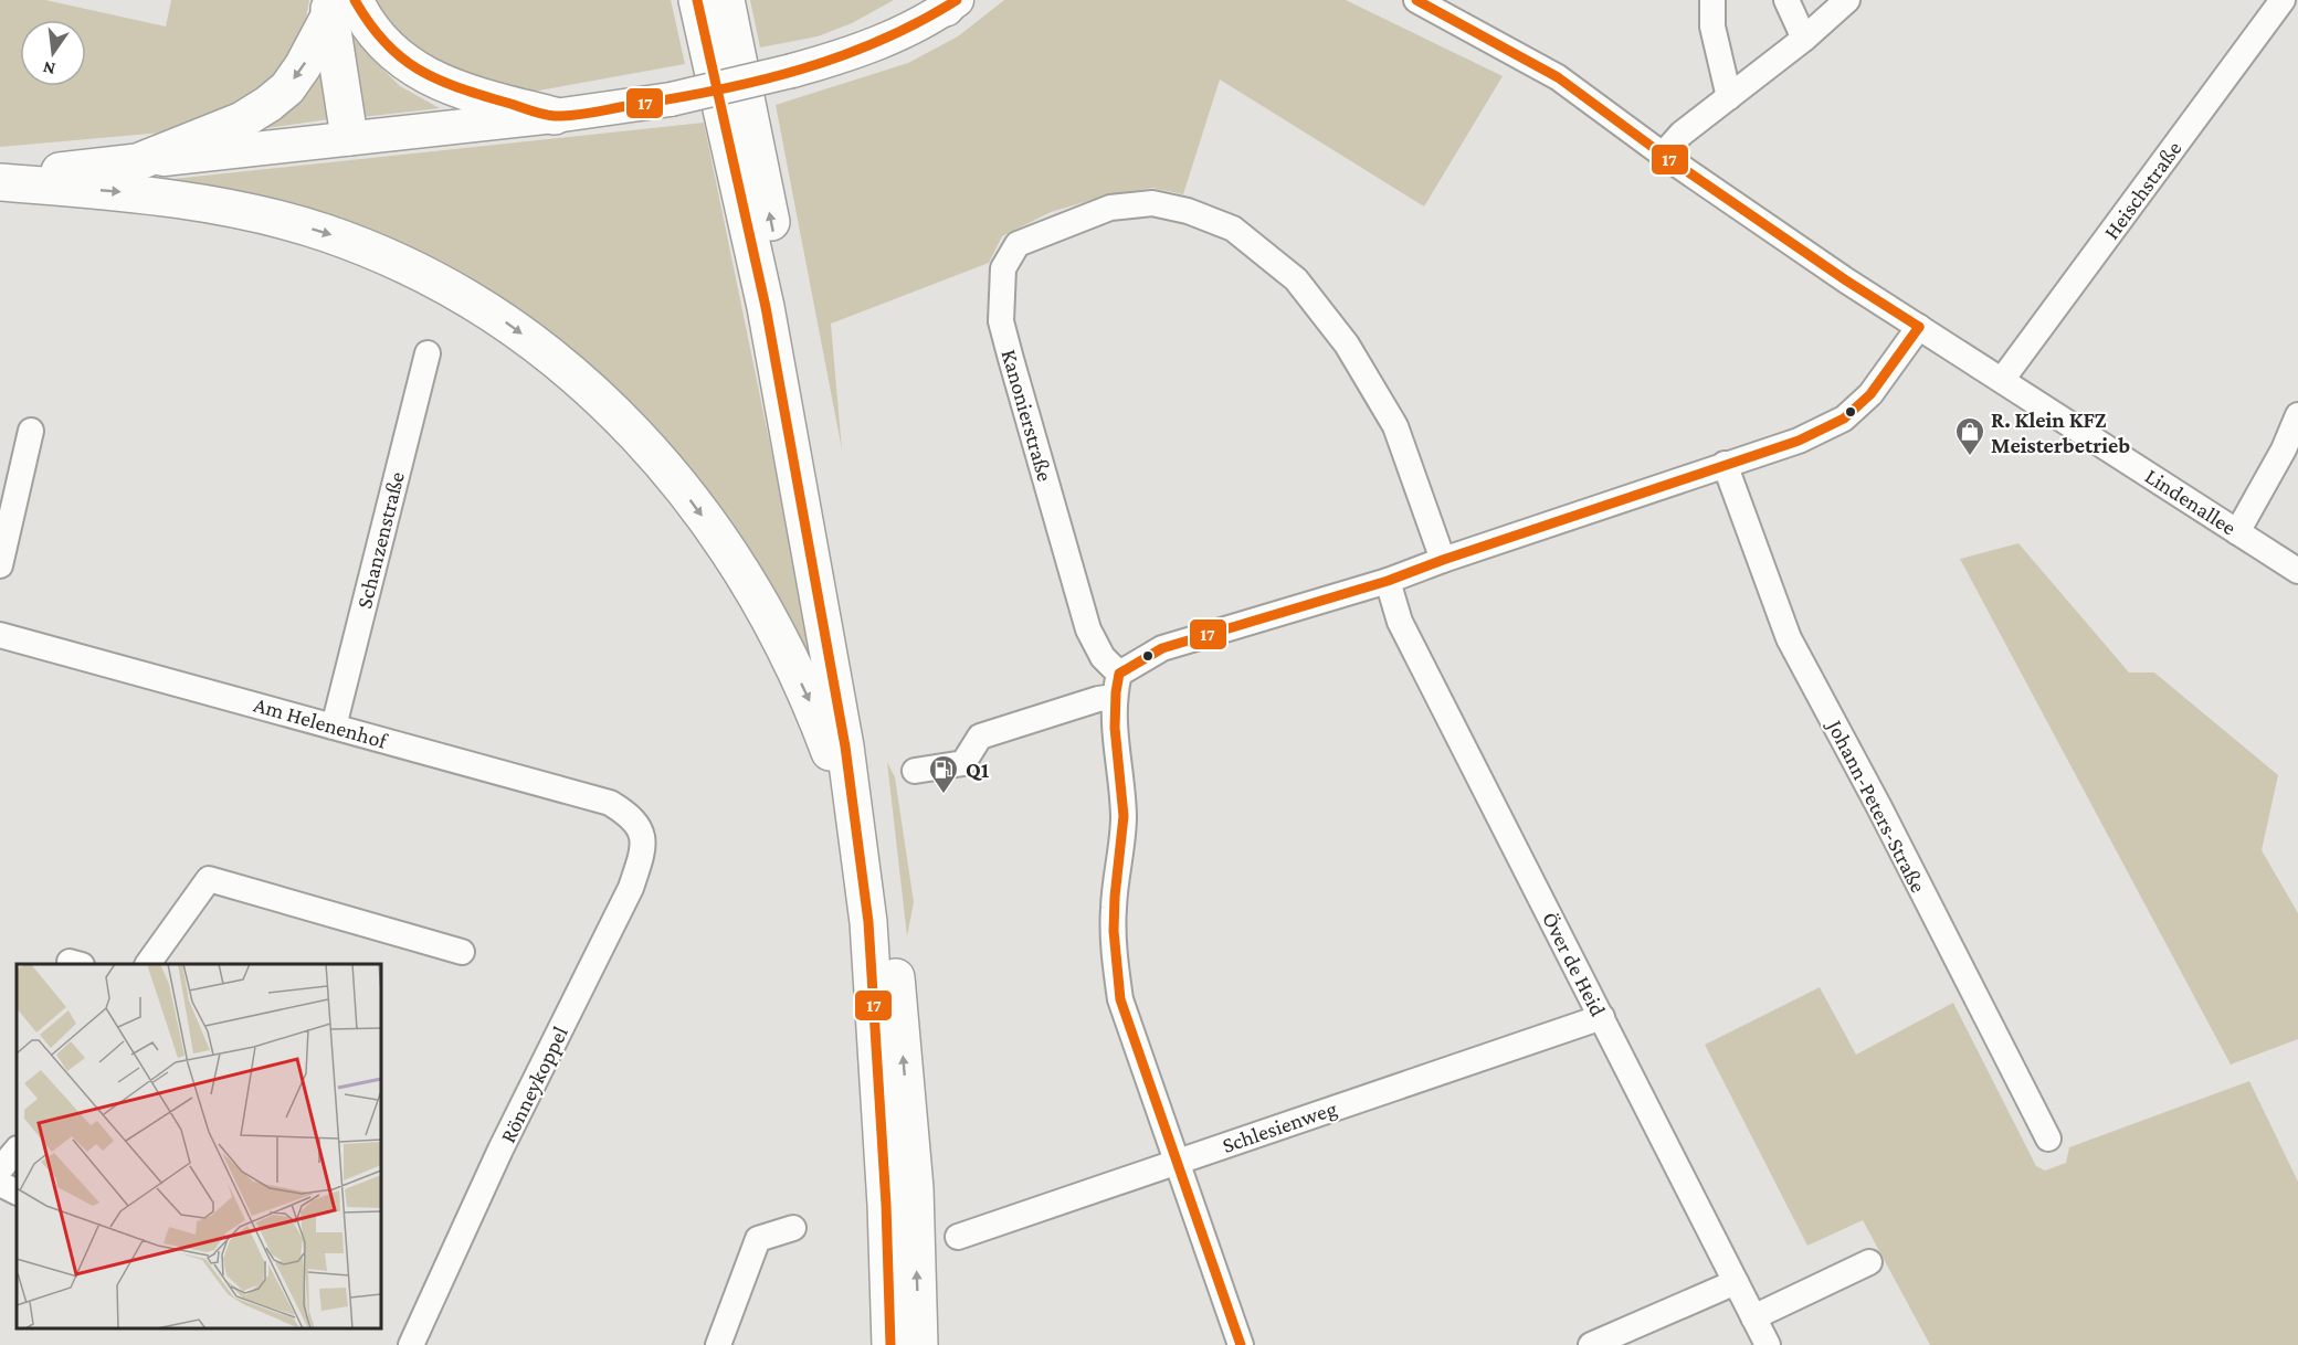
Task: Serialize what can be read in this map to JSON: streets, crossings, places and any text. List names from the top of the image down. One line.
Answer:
{"streets":{"street":["Heischstraße","Kanonierstraße","Lindenallee","Schanzenstraße","Am Helenenhof","Johann-Peters-Straße","Över de Heid","Rönneykoppel","Schlesienweg"]},"crossings":[["Heischstraße","Lindenallee"],["Schanzenstraße","Am Helenenhof"],["Am Helenenhof","Rönneykoppel"],["Över de Heid","Schlesienweg"]],"places":{"shop":["R. Klein KFZ Meisterbetrieb"],"fuel station":["Q1"]},"lines":["transit line 17"],"north":"bottom"}
